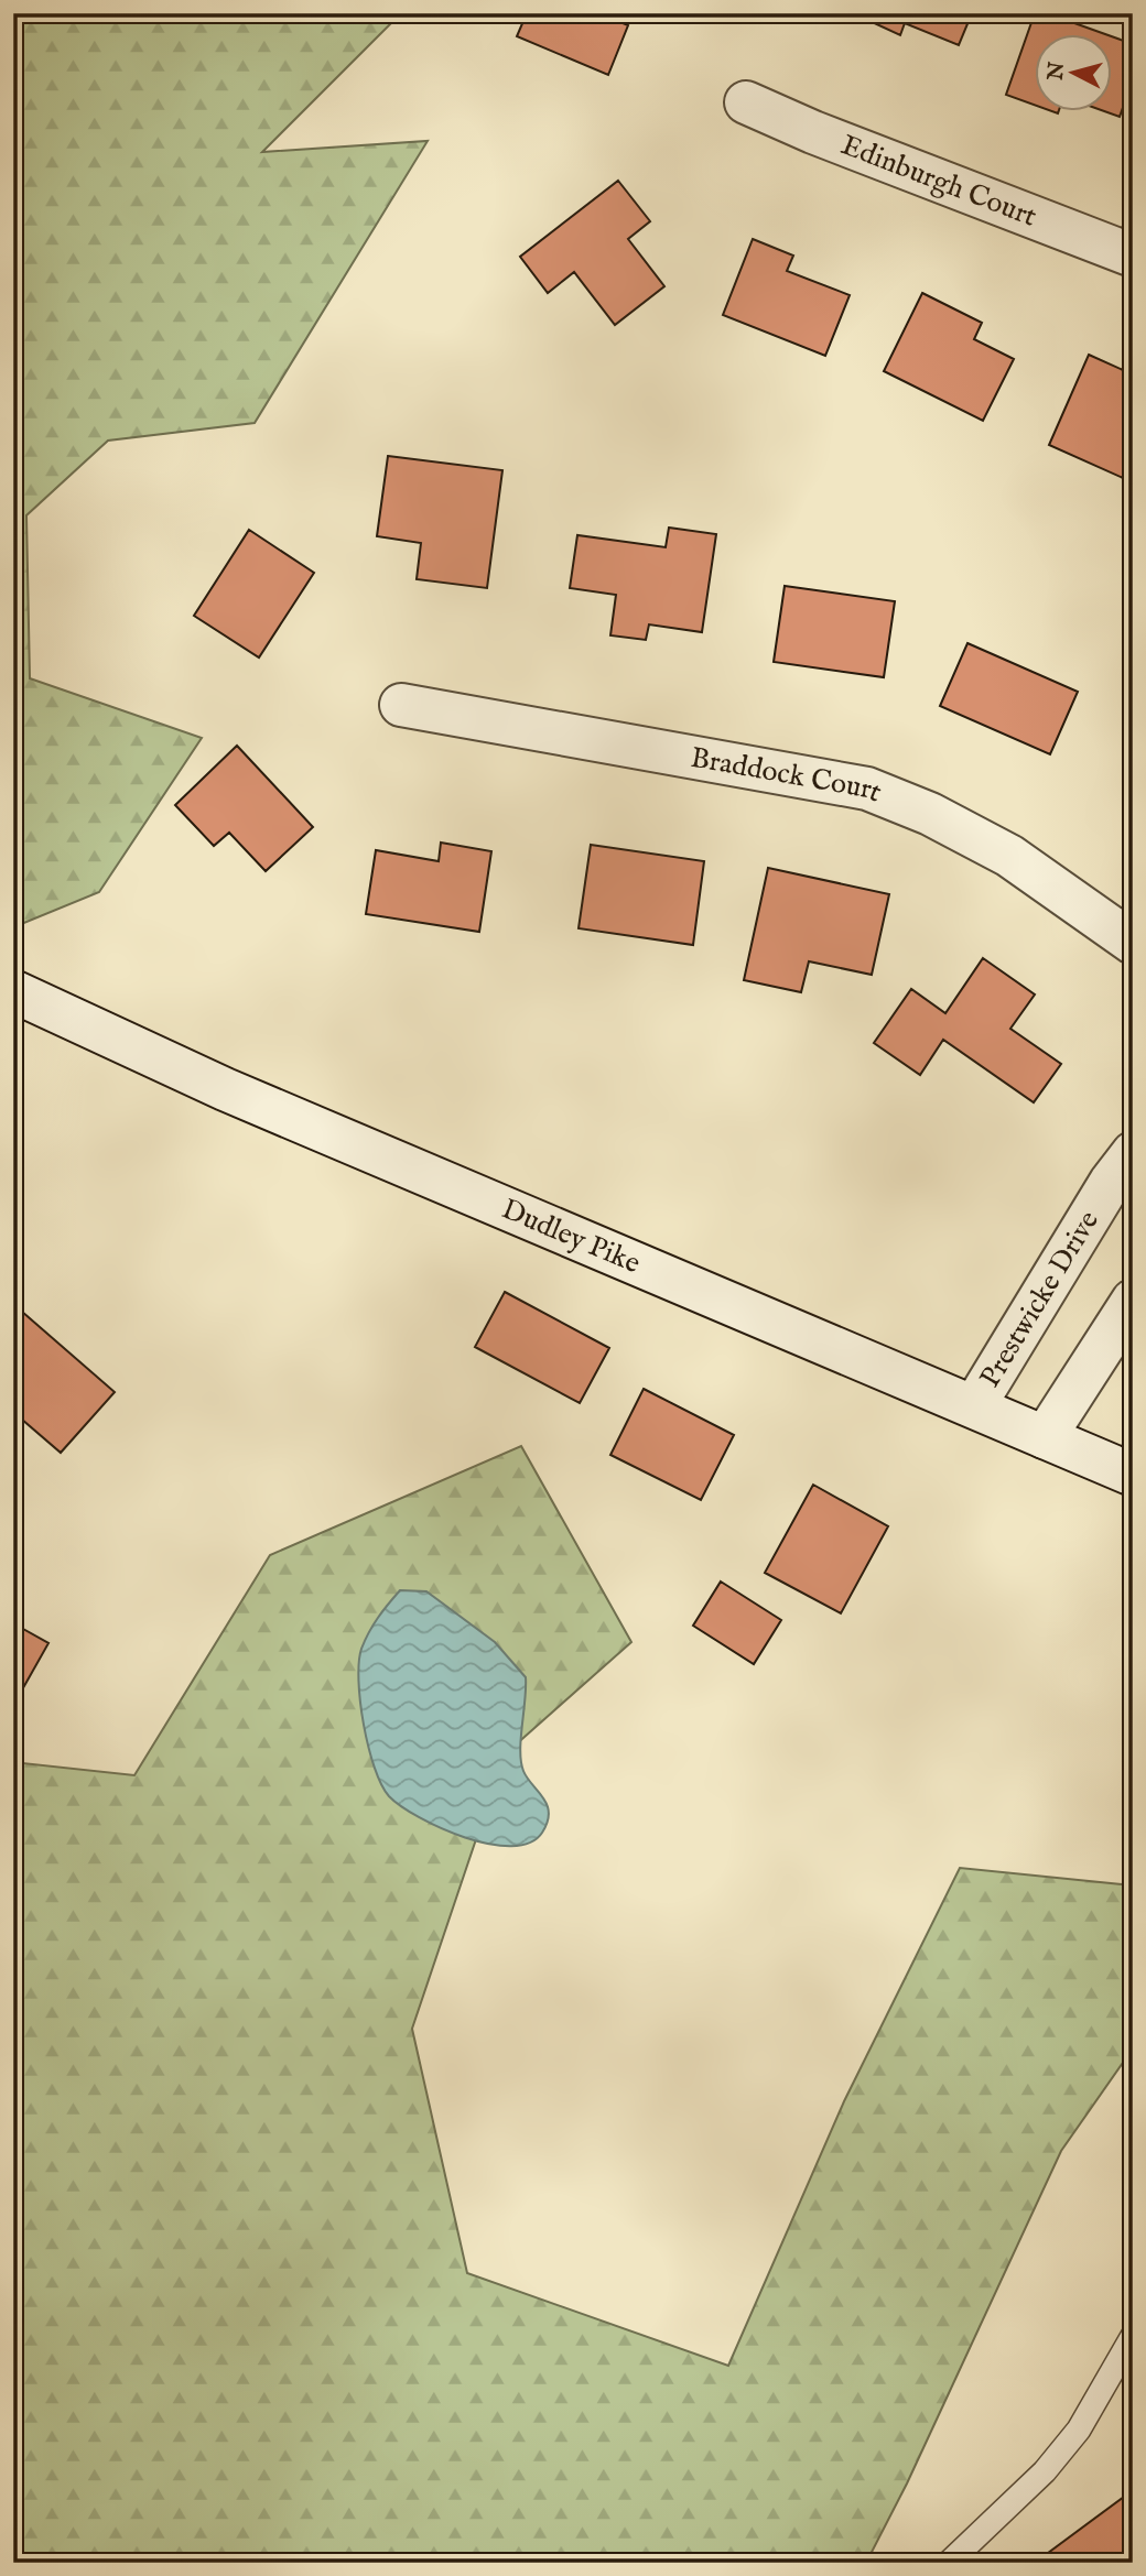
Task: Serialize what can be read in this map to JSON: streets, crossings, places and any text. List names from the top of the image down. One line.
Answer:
{"streets":{"street":["Edinburgh Court","Braddock Court","Dudley Pike","Prestwicke Drive"]},"crossings":[["Dudley Pike","Prestwicke Drive"]],"north":"left"}
